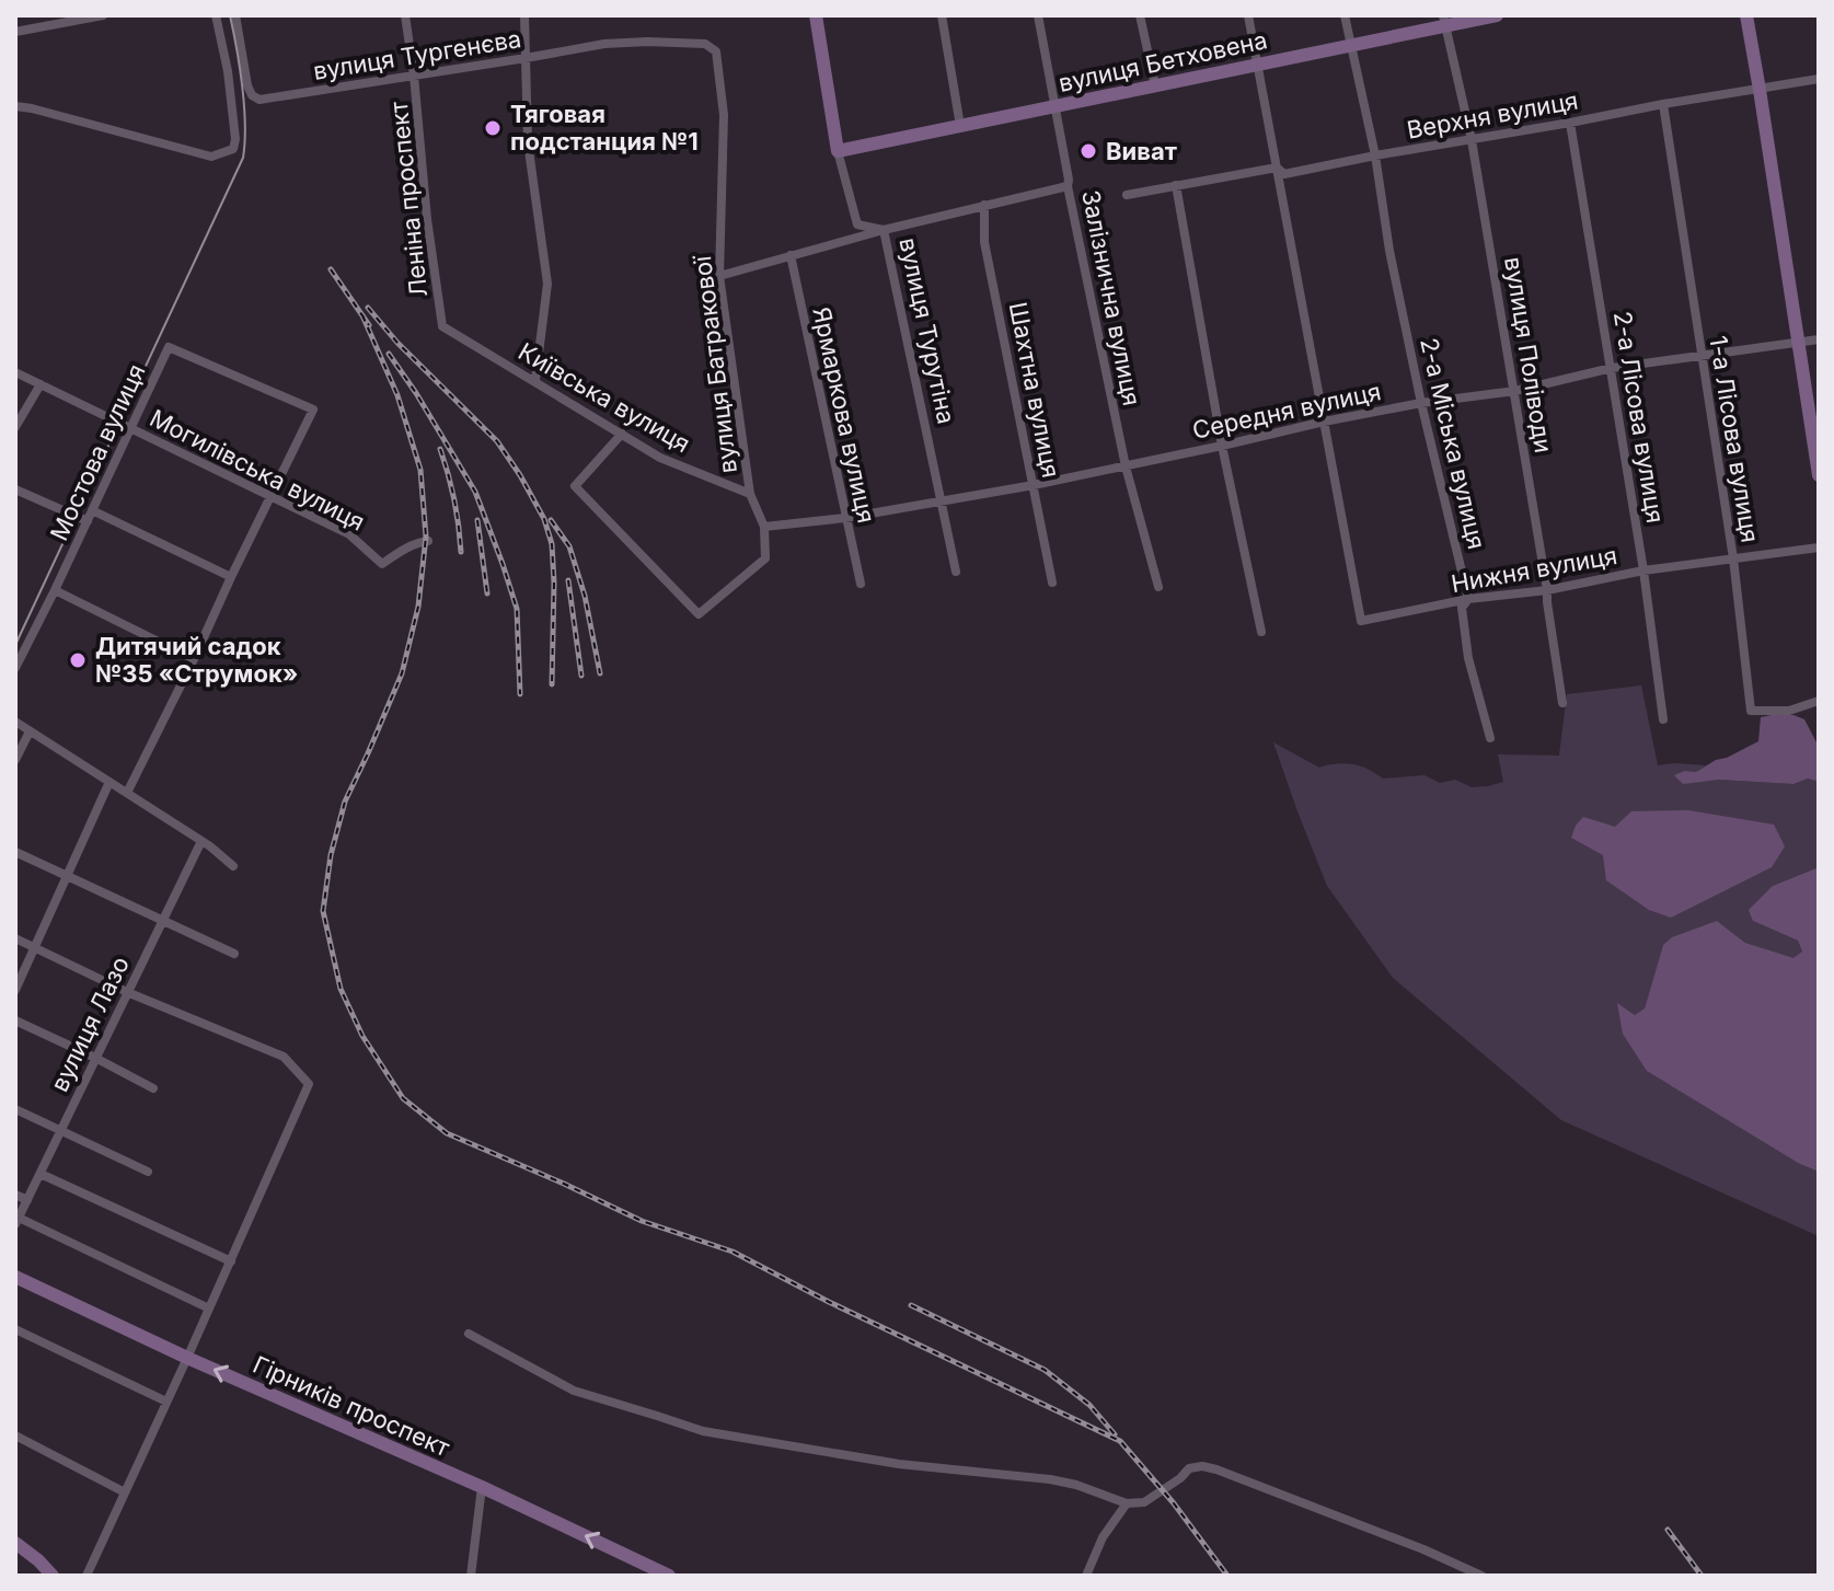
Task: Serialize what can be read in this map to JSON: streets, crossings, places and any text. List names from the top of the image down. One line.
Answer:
{"streets":{"street":["вулиця Тургенєва","вулиця Бетховена","Верхня вулиця","Леніна проспект","Залізнична вулиця","вулиця Турутіна","вулиця Поліводи","вулиця Батракової","Шахтна вулиця","Київська вулиця","Середня вулиця","Ярмаркова вулиця","2-а Лісова вулиця","1-а Лісова вулиця","2-а Міська вулиця","Мостова вулиця","Могилівська вулиця","Нижня вулиця","вулиця Лазо","Гірників проспект"]},"crossings":[["вулиця Тургенєва","Леніна проспект"],["вулиця Тургенєва","вулиця Батракової"],["вулиця Бетховена","Залізнична вулиця"],["вулиця Бетховена","вулиця Турутіна"],["вулиця Бетховена","вулиця Поліводи"],["вулиця Бетховена","2-а Міська вулиця"],["Верхня вулиця","вулиця Поліводи"],["Верхня вулиця","2-а Лісова вулиця"],["Верхня вулиця","1-а Лісова вулиця"],["Верхня вулиця","2-а Міська вулиця"],["Леніна проспект","Київська вулиця"],["Залізнична вулиця","Середня вулиця"],["вулиця Турутіна","Середня вулиця"],["вулиця Поліводи","Середня вулиця"],["вулиця Поліводи","Нижня вулиця"],["вулиця Батракової","Київська вулиця"],["вулиця Батракової","Середня вулиця"],["Шахтна вулиця","Середня вулиця"],["Середня вулиця","Ярмаркова вулиця"],["Середня вулиця","2-а Лісова вулиця"],["Середня вулиця","1-а Лісова вулиця"],["Середня вулиця","2-а Міська вулиця"],["Середня вулиця","Нижня вулиця"],["2-а Лісова вулиця","Нижня вулиця"],["1-а Лісова вулиця","Нижня вулиця"],["2-а Міська вулиця","Нижня вулиця"],["Мостова вулиця","Могилівська вулиця"]],"one_way":["Гірників проспект"],"places":["Тяговая подстанция №1","Виват","Дитячий садок №35 «Струмок»"]}
